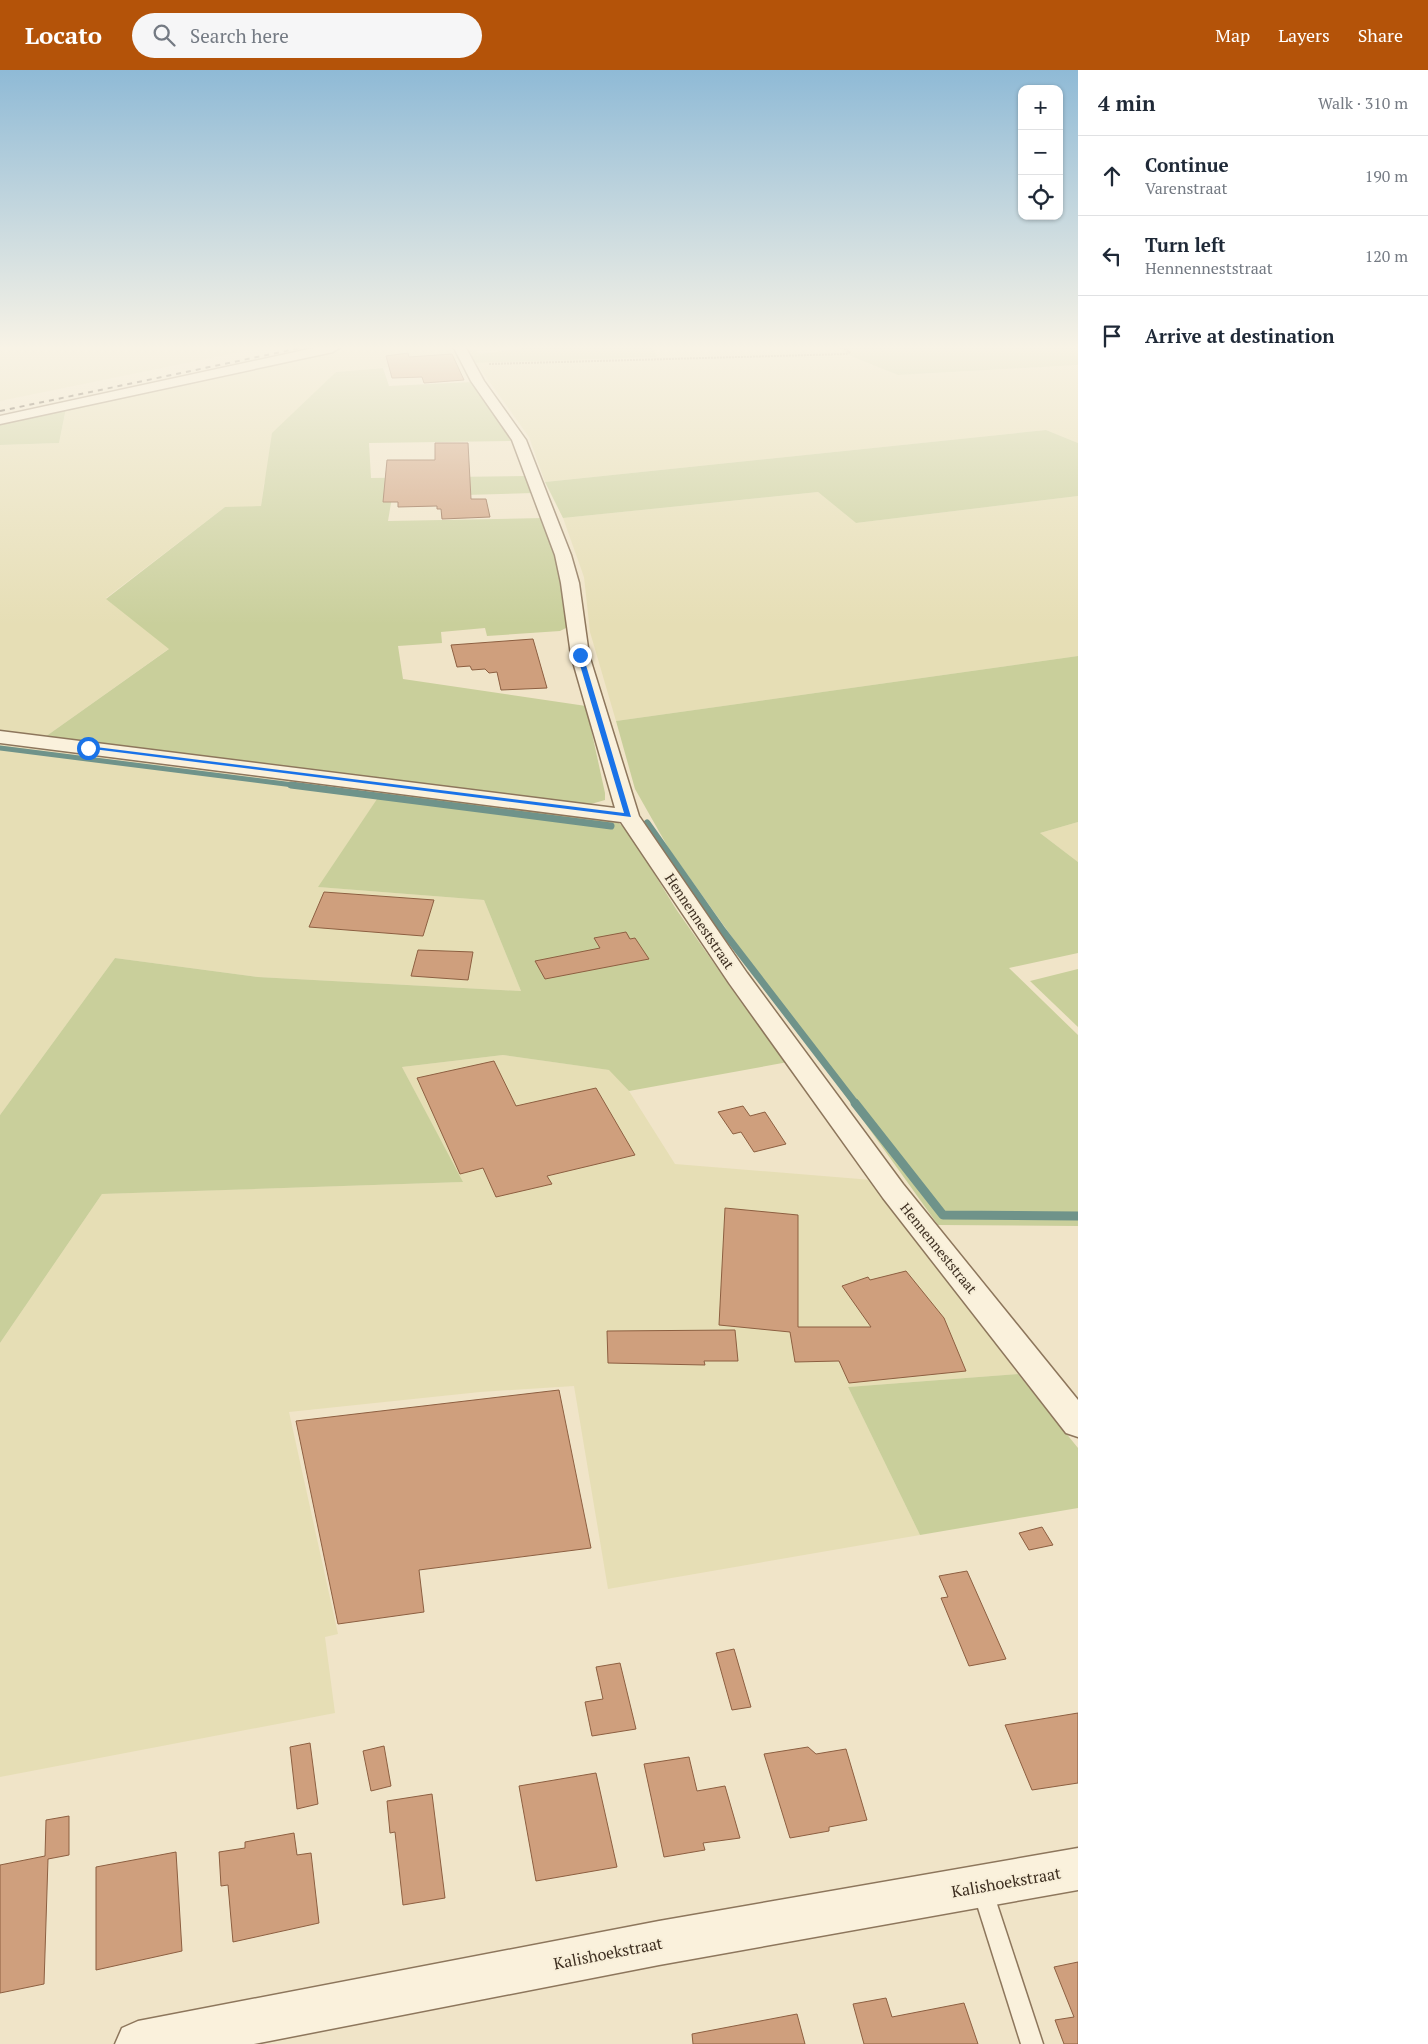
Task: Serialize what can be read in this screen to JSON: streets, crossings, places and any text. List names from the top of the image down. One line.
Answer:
{"streets":{"street":["Hennenneststraat","Kalishoekstraat"]},"page":{"header":"Locato","search":"Search here","nav":["Map","Layers","Share"],"heading":["4 min","Walk · 310 m"],"map_buttons":["+","−"],"list":[["Continue","Varenstraat","190 m"],["Turn left","Hennenneststraat","120 m"],"Arrive at destination"]}}
